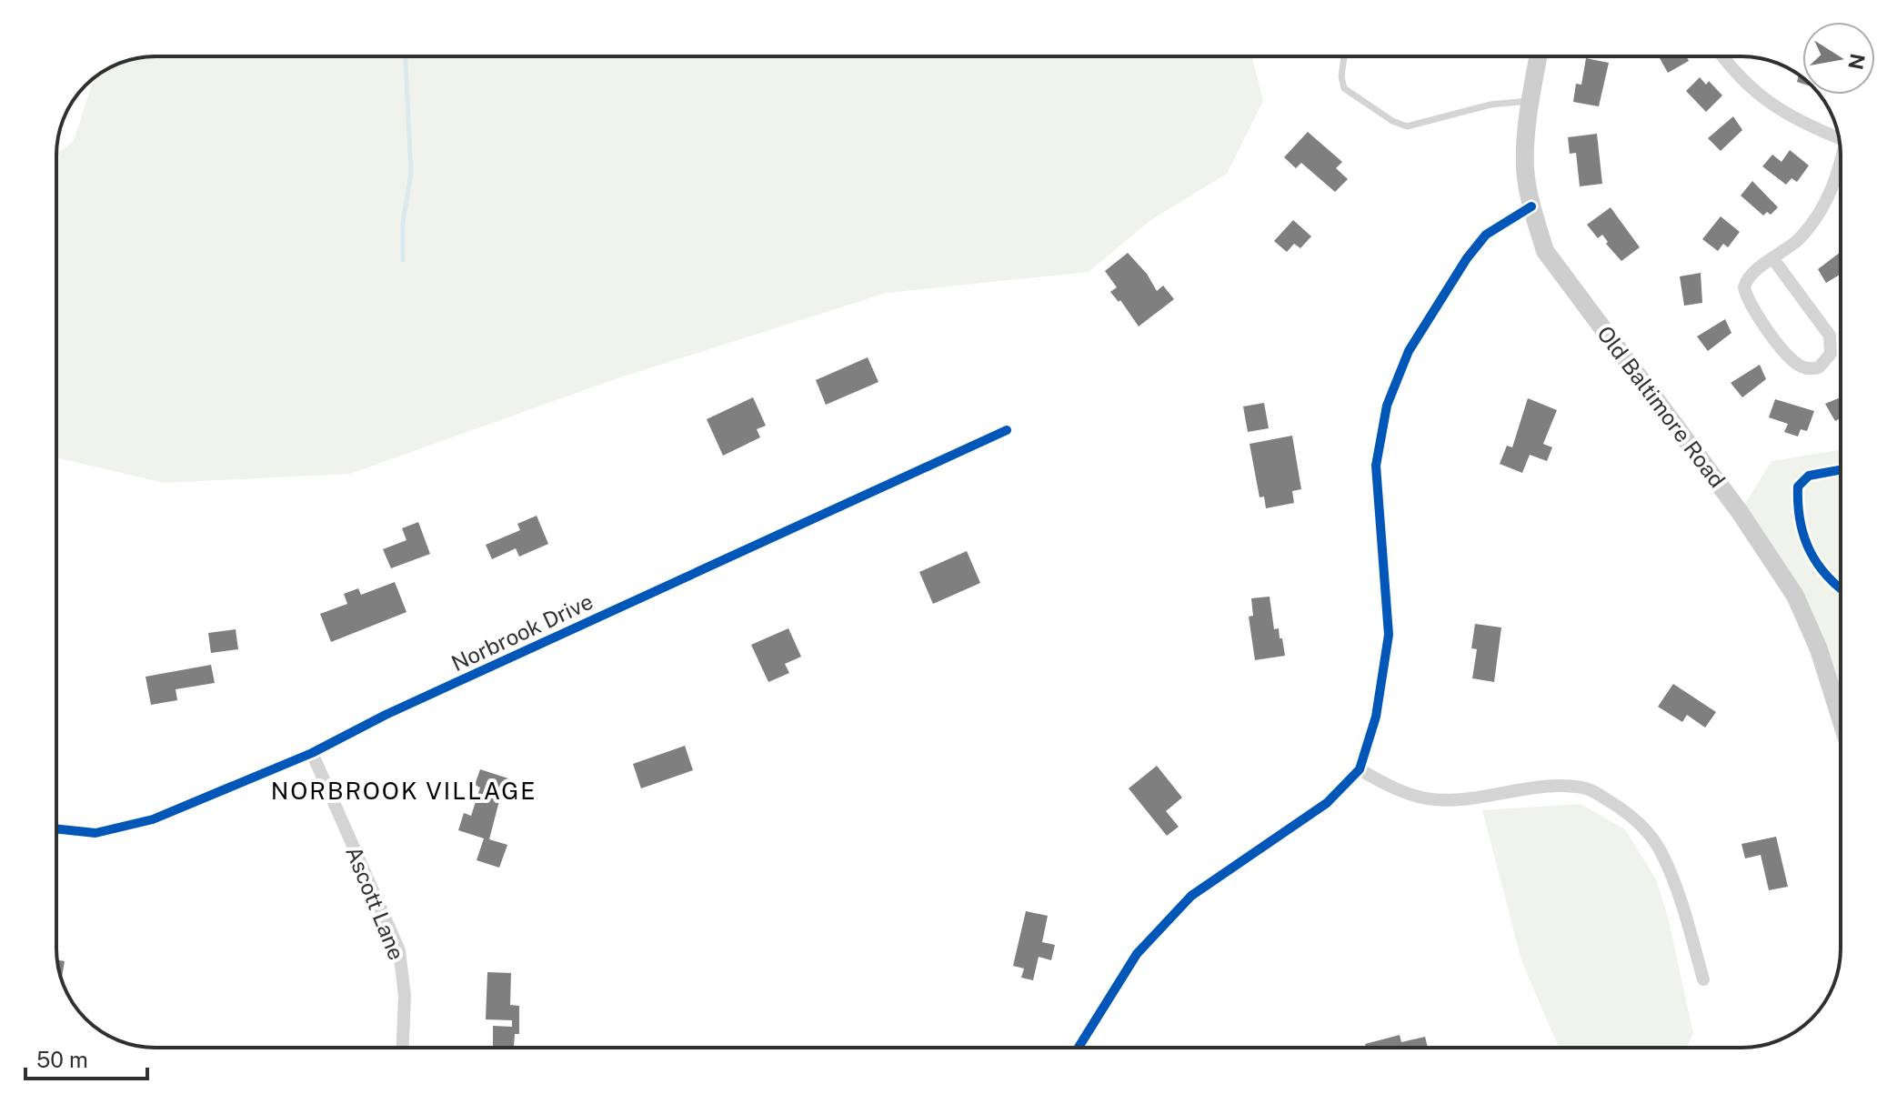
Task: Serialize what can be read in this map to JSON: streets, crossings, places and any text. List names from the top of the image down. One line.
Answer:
{"streets":{"street":["Old Baltimore Road","Norbrook Drive","Ascott Lane"]},"crossings":[["Norbrook Drive","Ascott Lane"]],"districts":["NORBROOK VILLAGE"],"scale_bar":"50 m","north":"right"}
